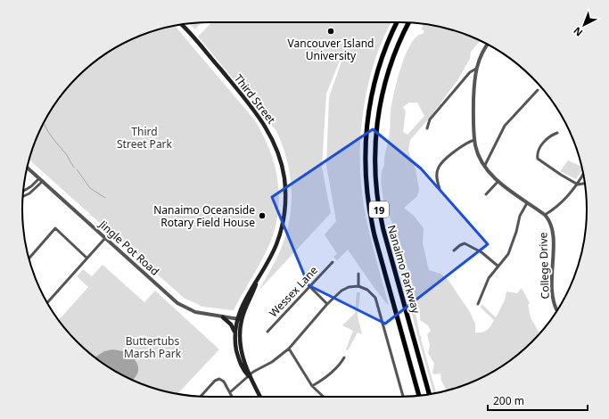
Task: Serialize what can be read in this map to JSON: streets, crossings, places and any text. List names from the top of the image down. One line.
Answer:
{"streets":{"highway":["19","Nanaimo Parkway"],"main road":["Third Street"],"street":["Jingle Pot Road","College Drive","Wessex Lane"]},"crossings":[["Third Street","Jingle Pot Road"]],"parks":["Third Street Park","Buttertubs Marsh Park"],"places":["Vancouver Island University","Nanaimo Oceanside Rotary Field House"],"scale_bar":"200 m","north":"bottom left"}
